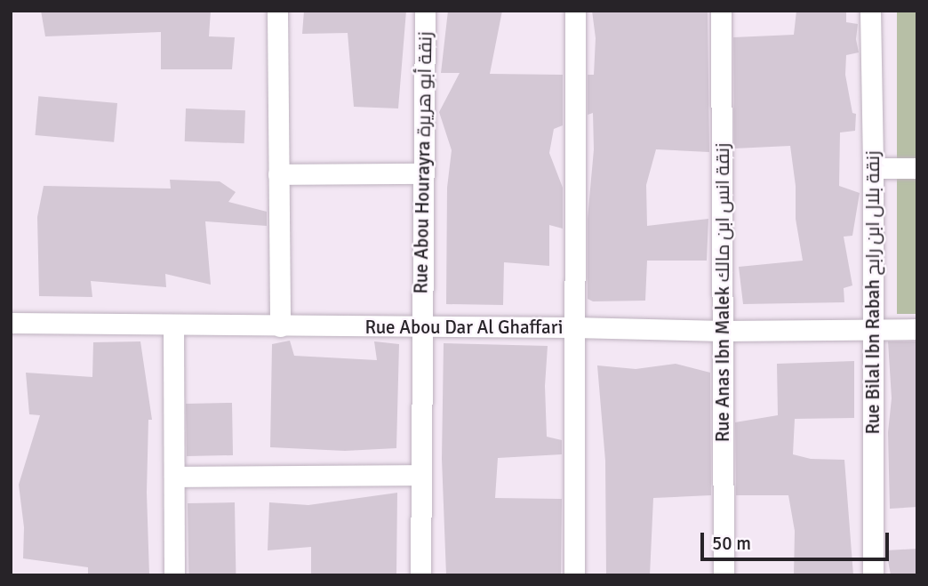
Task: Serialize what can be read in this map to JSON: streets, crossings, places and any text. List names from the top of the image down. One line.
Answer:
{"streets":{"street":["Rue Abou Hourayra زنقة أبو هريرة","Rue Anas Ibn Malek زنقة انس ابن مالك","Rue Bilal Ibn Rabah زنقة بلال ابن رابح","Rue Abou Dar Al Ghaffari"]},"crossings":[["Rue Abou Hourayra زنقة أبو هريرة","Rue Abou Dar Al Ghaffari"],["Rue Anas Ibn Malek زنقة انس ابن مالك","Rue Abou Dar Al Ghaffari"],["Rue Bilal Ibn Rabah زنقة بلال ابن رابح","Rue Abou Dar Al Ghaffari"]],"scale_bar":"50 m"}
